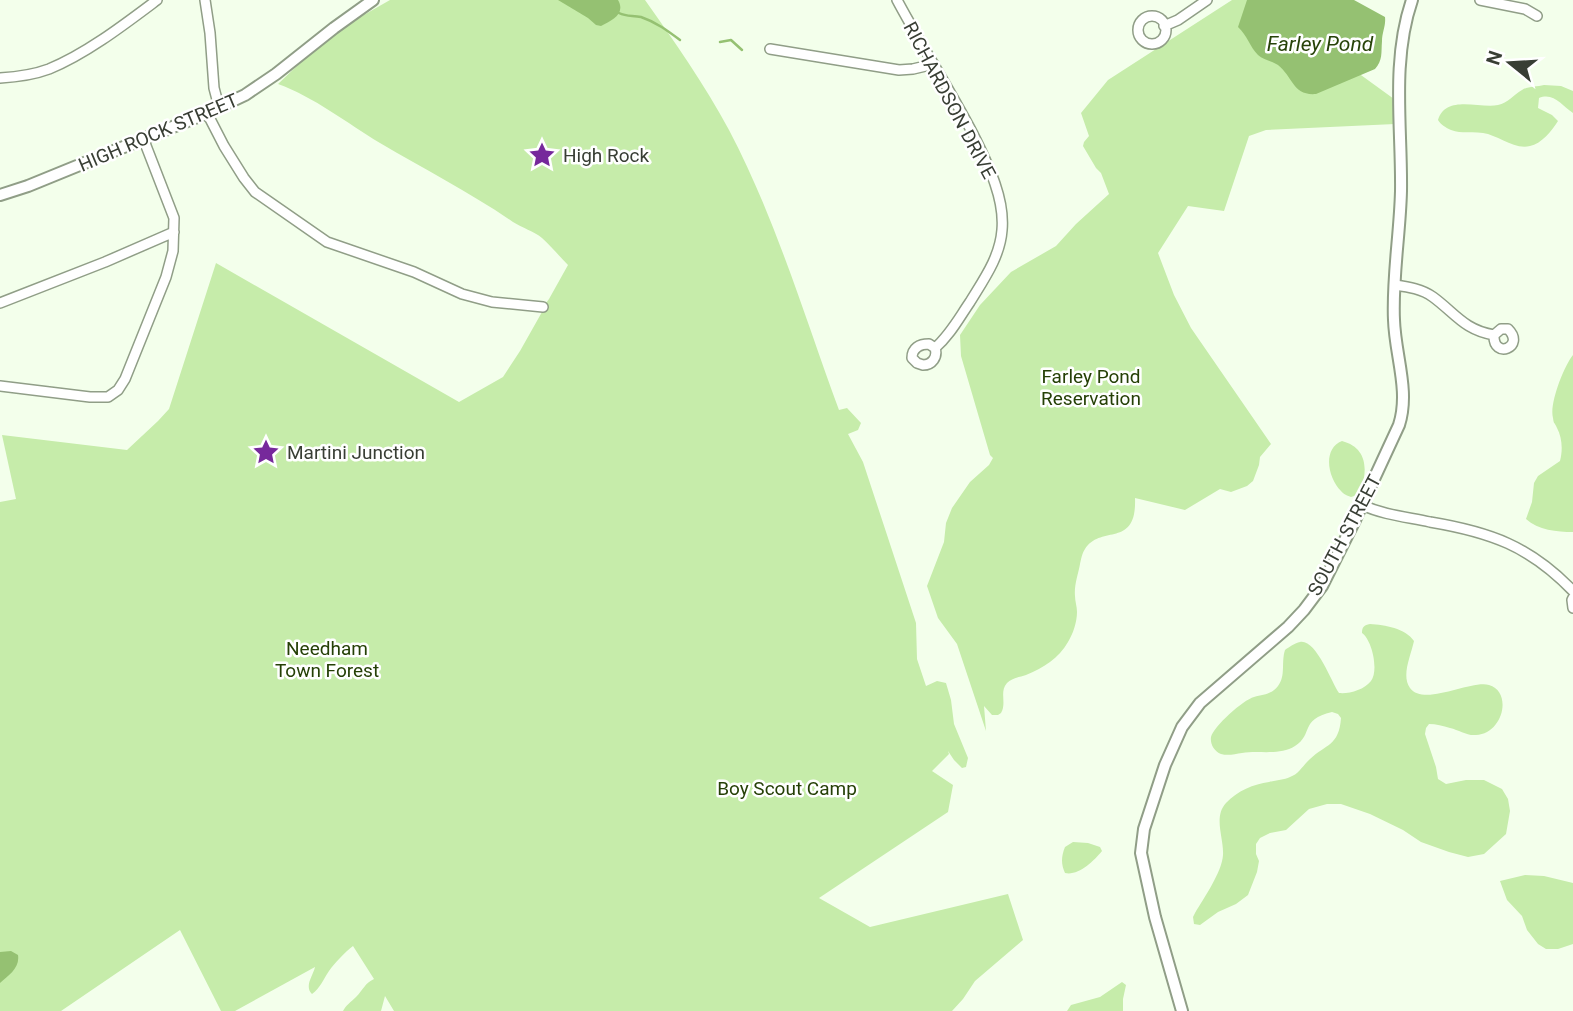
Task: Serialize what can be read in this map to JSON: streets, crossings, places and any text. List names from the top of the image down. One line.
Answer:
{"streets":{"street":["RICHARDSON DRIVE","HIGH ROCK STREET","SOUTH STREET"]},"water":["Farley Pond"],"parks":["Farley Pond Reservation","Needham Town Forest","Boy Scout Camp"],"places":{"place":["High Rock","Martini Junction"]},"north":"left"}
